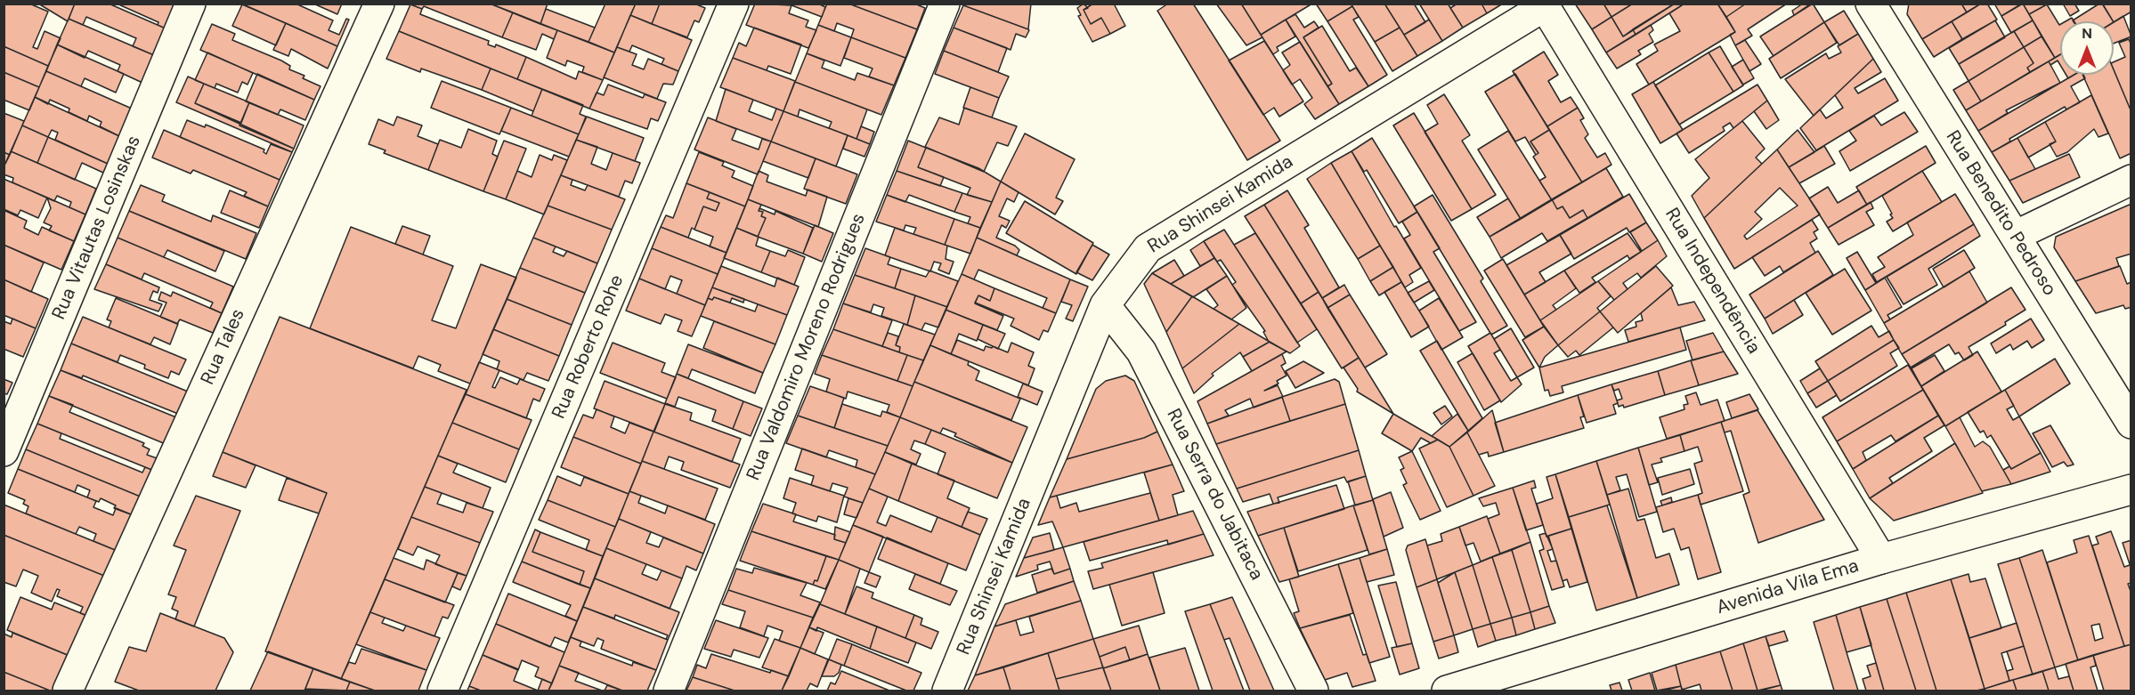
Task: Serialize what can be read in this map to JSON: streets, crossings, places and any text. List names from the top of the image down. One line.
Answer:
{"streets":{"street":["Rua Shinsei Kamida","Rua Benedito Pedroso","Rua Vitautas Losinskas","Rua Independência","Rua Tales","Rua Roberto Rohe","Rua Valdomiro Moreno Rodrigues","Rua Serra do Jabitaca","Avenida Vila Ema"]},"crossings":[["Rua Shinsei Kamida","Rua Independência"],["Rua Shinsei Kamida","Rua Serra do Jabitaca"],["Rua Independência","Avenida Vila Ema"]],"north":"top"}
